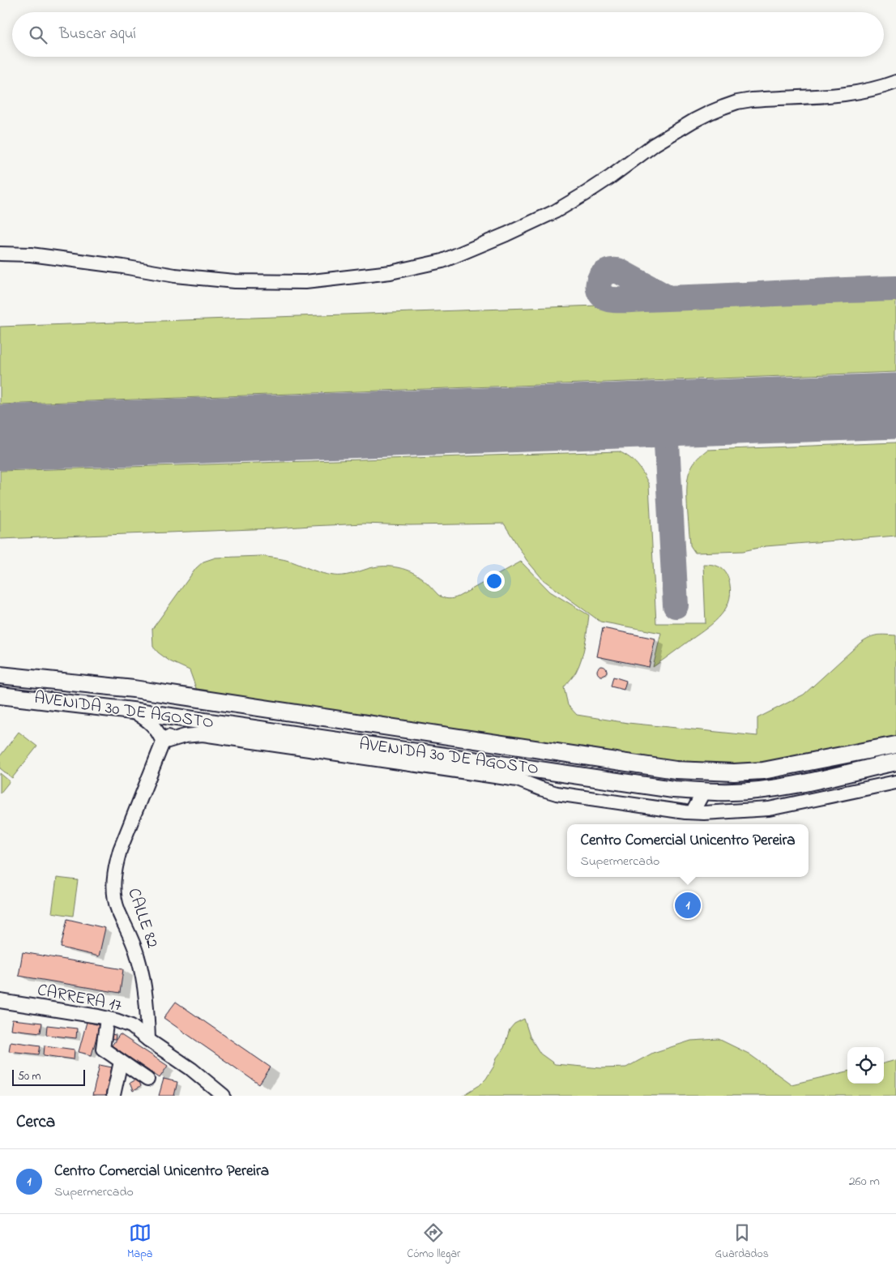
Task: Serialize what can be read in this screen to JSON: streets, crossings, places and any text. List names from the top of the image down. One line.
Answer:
{"streets":{"main road":["AVENIDA 30 DE AGOSTO"],"street":["CALLE 82","CARRERA 17"]},"crossings":[["AVENIDA 30 DE AGOSTO","CALLE 82"],["CALLE 82","CARRERA 17"]],"scale_bar":"50 m","page":{"search":"Buscar aquí","popup":["Centro Comercial Unicentro Pereira","Supermercado"],"pins":"1","scale":"50 m","heading":"Cerca","list":[{"mark":"1","name":"Centro Comercial Unicentro Pereira","note":"Supermercado","value":"260 m"}],"nav":["Mapa","Cómo llegar","Guardados"]}}
